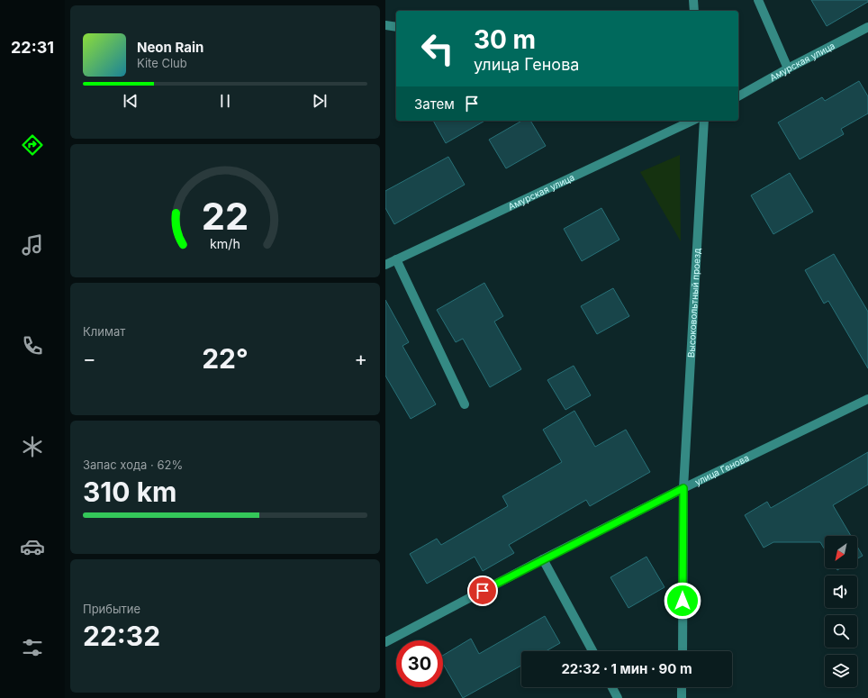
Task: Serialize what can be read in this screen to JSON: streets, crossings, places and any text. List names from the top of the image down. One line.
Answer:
{"streets":{"street":["Амурская улица","Высоковольтный проезд","улица Генова"]},"crossings":[["Высоковольтный проезд","улица Генова"]],"north":"bottom left","page":{"tabs":"22:31","turn":["30 m","улица Генова"],"song":["Neon Rain","Kite Club"],"then":"Затем","tile":["Климат",["Запас хода · 62%","310 km"],["Прибытие","22:32"]],"heat":["−","22°","+"],"limit":"30","trip":"22:32 · 1 мин · 90 m","gauge":["22","km/h"]}}
